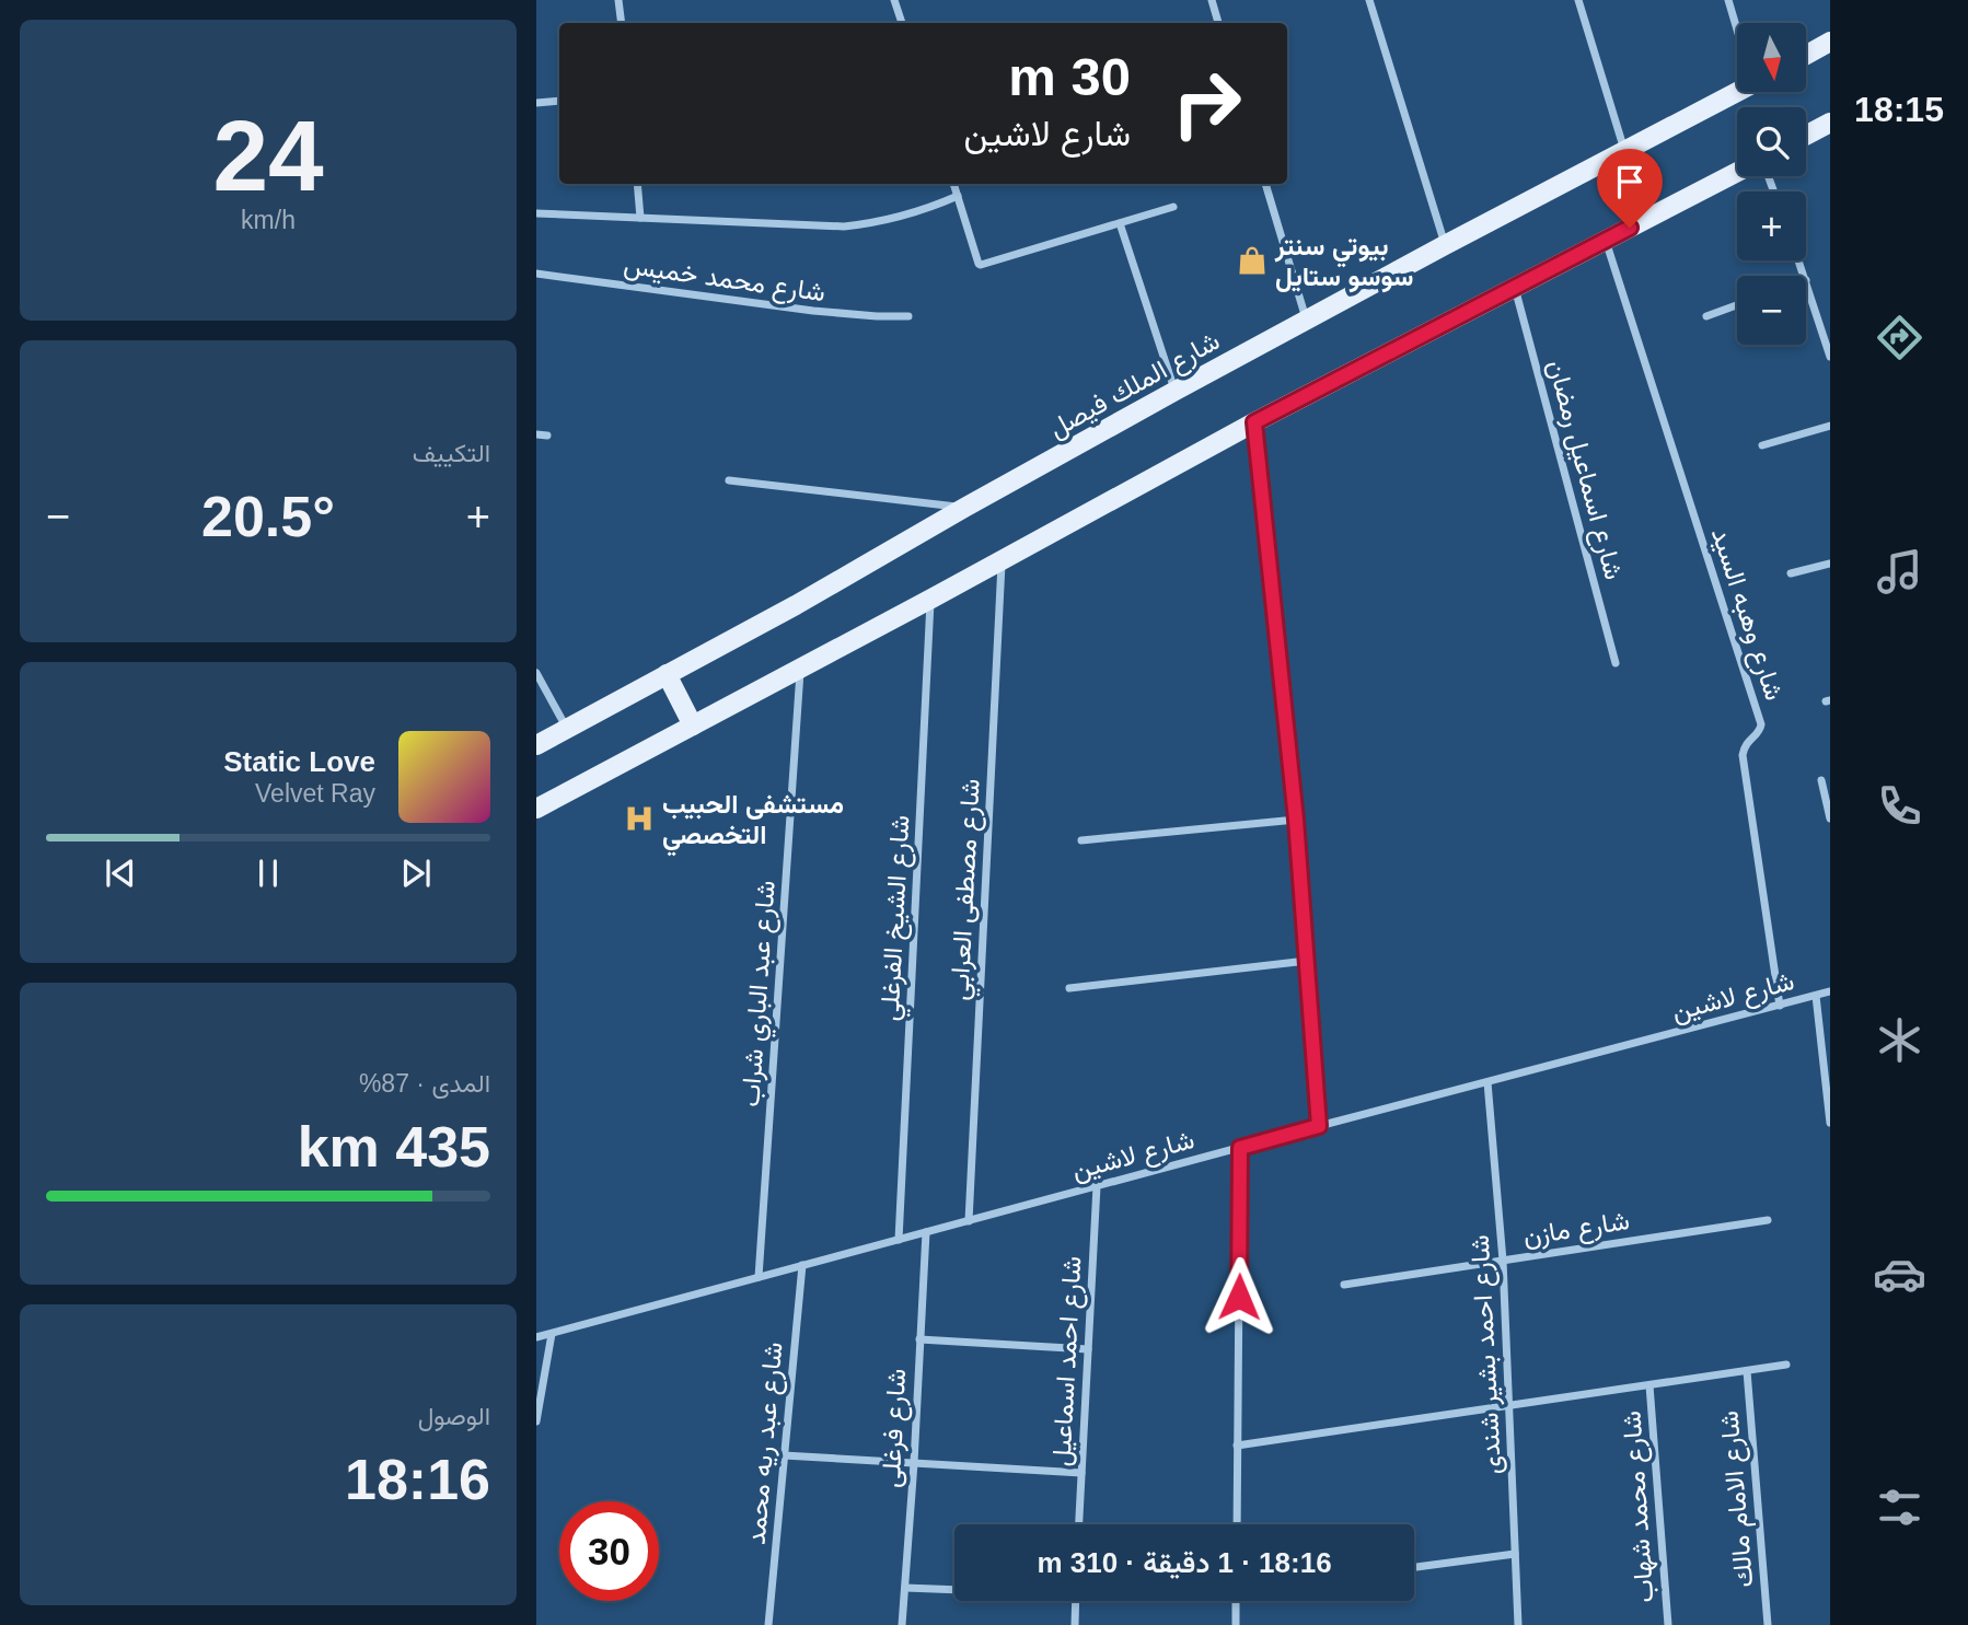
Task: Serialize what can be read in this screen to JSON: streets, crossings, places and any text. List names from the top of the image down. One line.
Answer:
{"streets":{"main road":["شارع الملك فيصل"],"street":["شارع محمد خميس","شارع اسماعيل رمضان","شارع وهبه السيد","شارع مصطفى العرابي","شارع الشيخ الفرغلي","شارع عبد الباري شراب","شارع لاشين","شارع مازن","شارع احمد بشير شندى","شارع احمد اسماعيل","شارع فرغلى","شارع عبد ريه محمد","شارع الامام مالك","شارع محمد شهاب"]},"crossings":[["شارع وهبه السيد","شارع لاشين"],["شارع مصطفى العرابي","شارع لاشين"],["شارع الشيخ الفرغلي","شارع لاشين"],["شارع عبد الباري شراب","شارع لاشين"],["شارع لاشين","شارع احمد بشير شندى"],["شارع لاشين","شارع احمد اسماعيل"],["شارع لاشين","شارع فرغلى"],["شارع لاشين","شارع عبد ريه محمد"],["شارع مازن","شارع احمد بشير شندى"]],"places":{"shop":["بيوتي سنتر سوسو ستايل"],"hospital":["مستشفى الحبيب التخصصي"]},"north":"bottom","page":{"tabs":"18:15","tile":[["24","km/h"],"التكييف",["المدى · 87%","435 km"],["الوصول","18:16"]],"map_buttons":["+","−"],"turn":["30 m","شارع لاشين"],"heat":["−","20.5°","+"],"song":["Static Love","Velvet Ray"],"limit":"30","trip":"18:16 · 1 دقيقة · 310 m"}}
